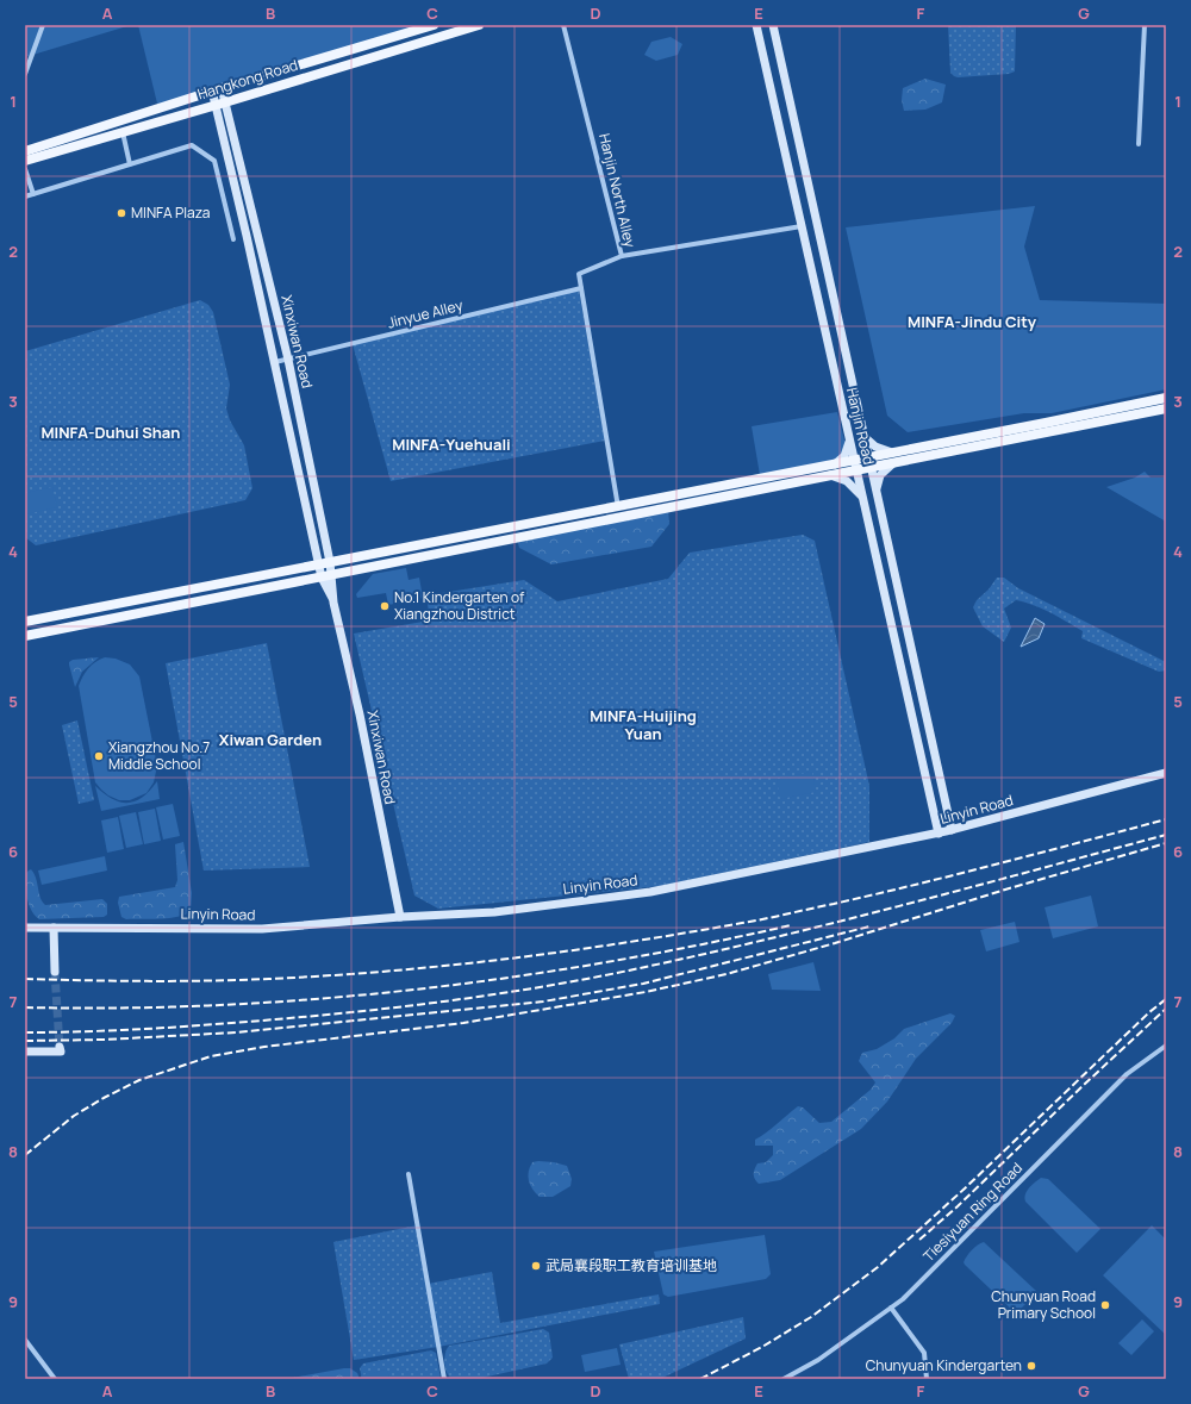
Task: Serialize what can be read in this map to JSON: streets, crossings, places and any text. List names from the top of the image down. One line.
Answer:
{"streets":{"main road":["Hangkong Road"],"street":["Hanjin North Alley","Jinyue Alley","Xinxiwan Road","Hanjin Road","Linyin Road","Tiesiyuan Ring Road"]},"crossings":[["Hangkong Road","Xinxiwan Road"],["Hanjin North Alley","Jinyue Alley"],["Jinyue Alley","Xinxiwan Road"],["Xinxiwan Road","Linyin Road"],["Hanjin Road","Linyin Road"]],"districts":["MINFA-Jindu City","MINFA-Duhui Shan","MINFA-Yuehuali","MINFA-Huijing Yuan","Xiwan Garden"],"places":["MINFA Plaza","No.1 Kindergarten of Xiangzhou District","Xiangzhou No.7 Middle School","武局襄段职工教育培训基地","Chunyuan Road Primary School","Chunyuan Kindergarten"],"grid":{"columns":["A","B","C","D","E","F","G"],"rows":["1","2","3","4","5","6","7","8","9"]}}
